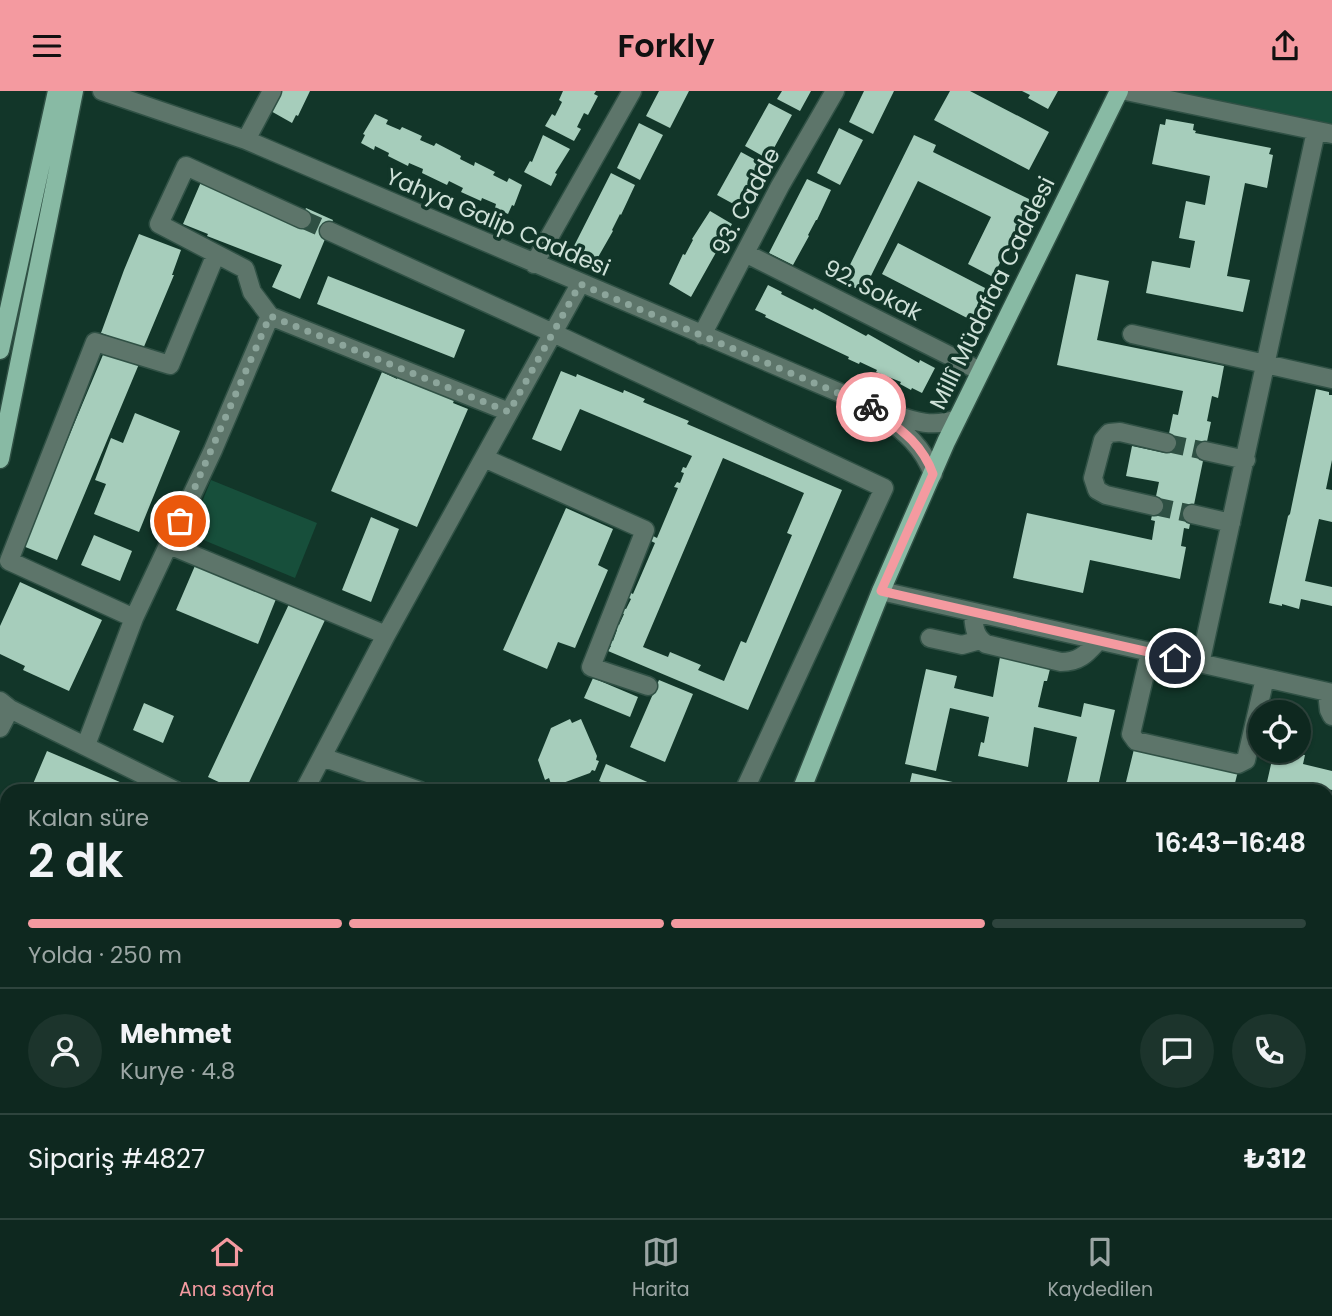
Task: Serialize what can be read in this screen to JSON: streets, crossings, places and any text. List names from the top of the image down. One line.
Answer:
{"streets":{"main road":["Millî Müdafaa Caddesi"],"street":["93. Cadde","Yahya Galip Caddesi","92. Sokak"]},"crossings":[["93. Cadde","Yahya Galip Caddesi"],["93. Cadde","92. Sokak"],["Yahya Galip Caddesi","Millî Müdafaa Caddesi"],["92. Sokak","Millî Müdafaa Caddesi"]],"page":{"header":"Forkly","heading":["2 dk","Kalan süre","16:43–16:48"],"panel":["Mehmet","Kurye · 4.8","Sipariş #4827","₺312"],"bar":"Yolda · 250 m","tabs":["Ana sayfa","Harita","Kaydedilen"]}}
